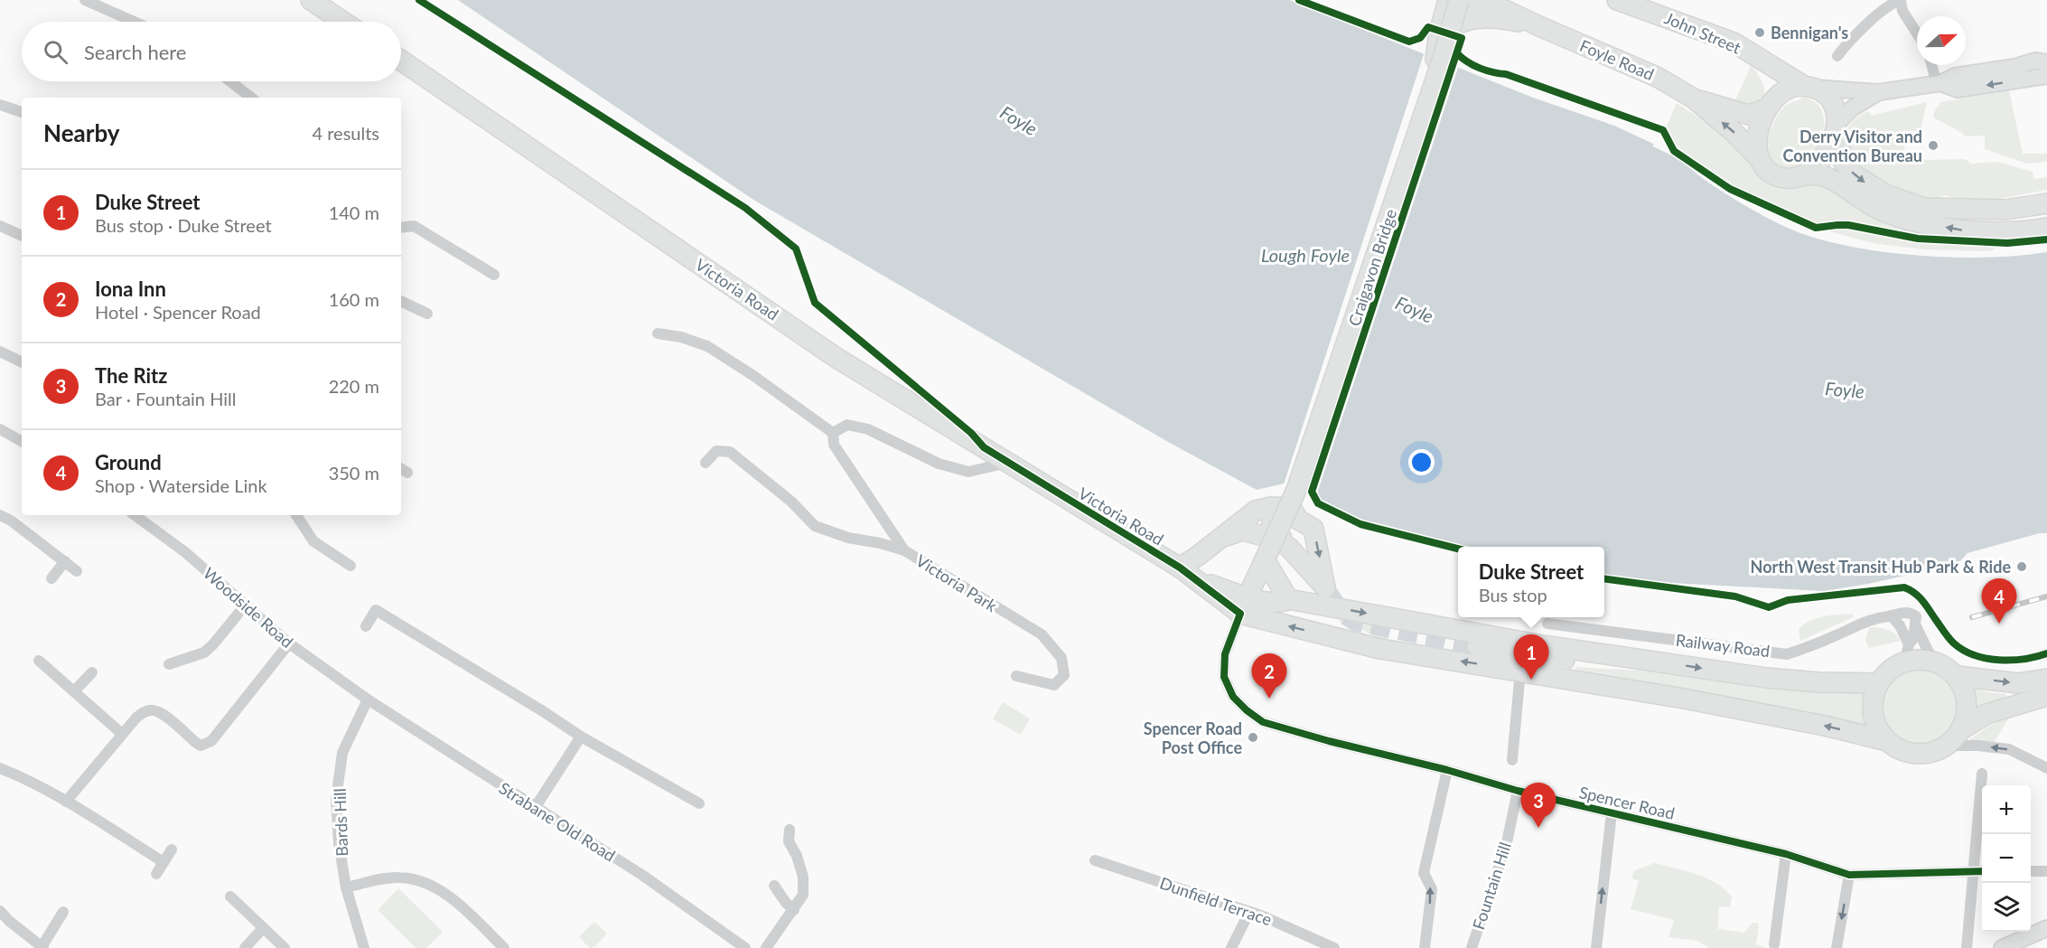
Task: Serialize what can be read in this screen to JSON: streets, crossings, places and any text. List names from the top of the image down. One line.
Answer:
{"streets":{"highway":["John Street","Foyle Road","Craigavon Bridge","Victoria Road"],"street":["Victoria Park","Woodside Road","Railway Road","Spencer Road","Strabane Old Road","Bards Hill","Fountain Hill","Dunfield Terrace"]},"crossings":[["John Street","Foyle Road"],["Foyle Road","Craigavon Bridge"],["Craigavon Bridge","Victoria Road"],["Craigavon Bridge","Spencer Road"],["Victoria Road","Spencer Road"],["Woodside Road","Strabane Old Road"],["Woodside Road","Bards Hill"],["Spencer Road","Fountain Hill"],["Strabane Old Road","Bards Hill"]],"water":["Foyle","Lough Foyle"],"places":["Bennigan's","Derry Visitor and Convention Bureau","North West Transit Hub Park & Ride","Spencer Road Post Office"],"north":"right","page":{"search":"Search here","heading":["Nearby","4 results"],"list":[{"mark":"1","name":"Duke Street","note":"Bus stop · Duke Street","value":"140 m"},{"mark":"2","name":"Iona Inn","note":"Hotel · Spencer Road","value":"160 m"},{"mark":"3","name":"The Ritz","note":"Bar · Fountain Hill","value":"220 m"},{"mark":"4","name":"Ground","note":"Shop · Waterside Link","value":"350 m"}],"popup":["Duke Street","Bus stop"],"pins":["4","1","2","3"],"map_buttons":["+","−"]}}
